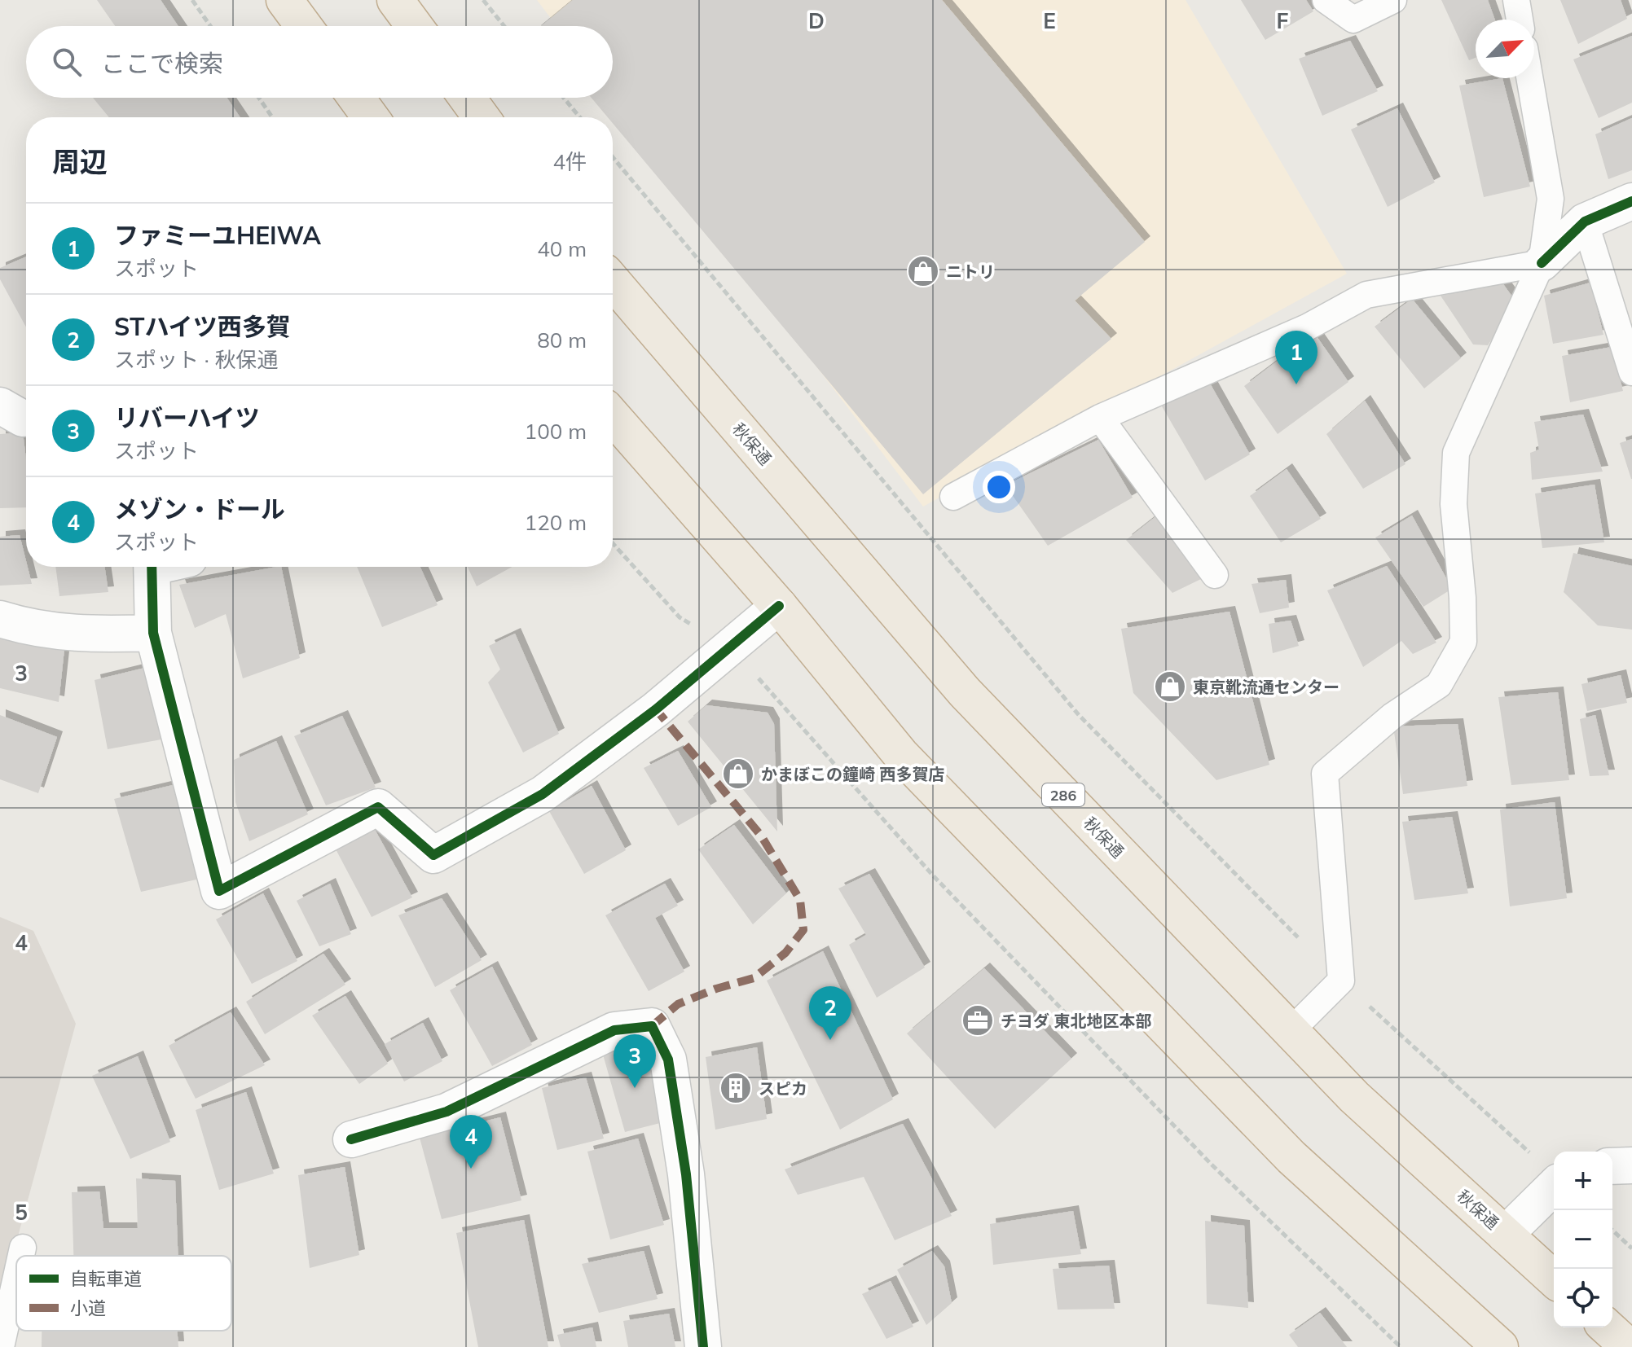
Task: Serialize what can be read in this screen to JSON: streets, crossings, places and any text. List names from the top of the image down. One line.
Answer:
{"streets":{"highway":["秋保通","286"]},"places":{"shop":["ニトリ","東京靴流通センター","かまぼこの鐘崎 西多賀店"],"office":["チヨダ 東北地区本部"],"building":["スピカ"]},"legend":["自転車道","小道"],"north":"top right","page":{"search":"ここで検索","heading":["周辺","4件"],"list":[{"mark":"1","name":"ファミーユHEIWA","note":"スポット","value":"40 m"},{"mark":"2","name":"STハイツ西多賀","note":"スポット · 秋保通","value":"80 m"},{"mark":"3","name":"リバーハイツ","note":"スポット","value":"100 m"},{"mark":"4","name":"メゾン・ドール","note":"スポット","value":"120 m"}],"pins":["1","2","3","4"],"map_buttons":["+","−"]},"grid":{"columns":["D","E","F"],"rows":["3","4","5"]}}
